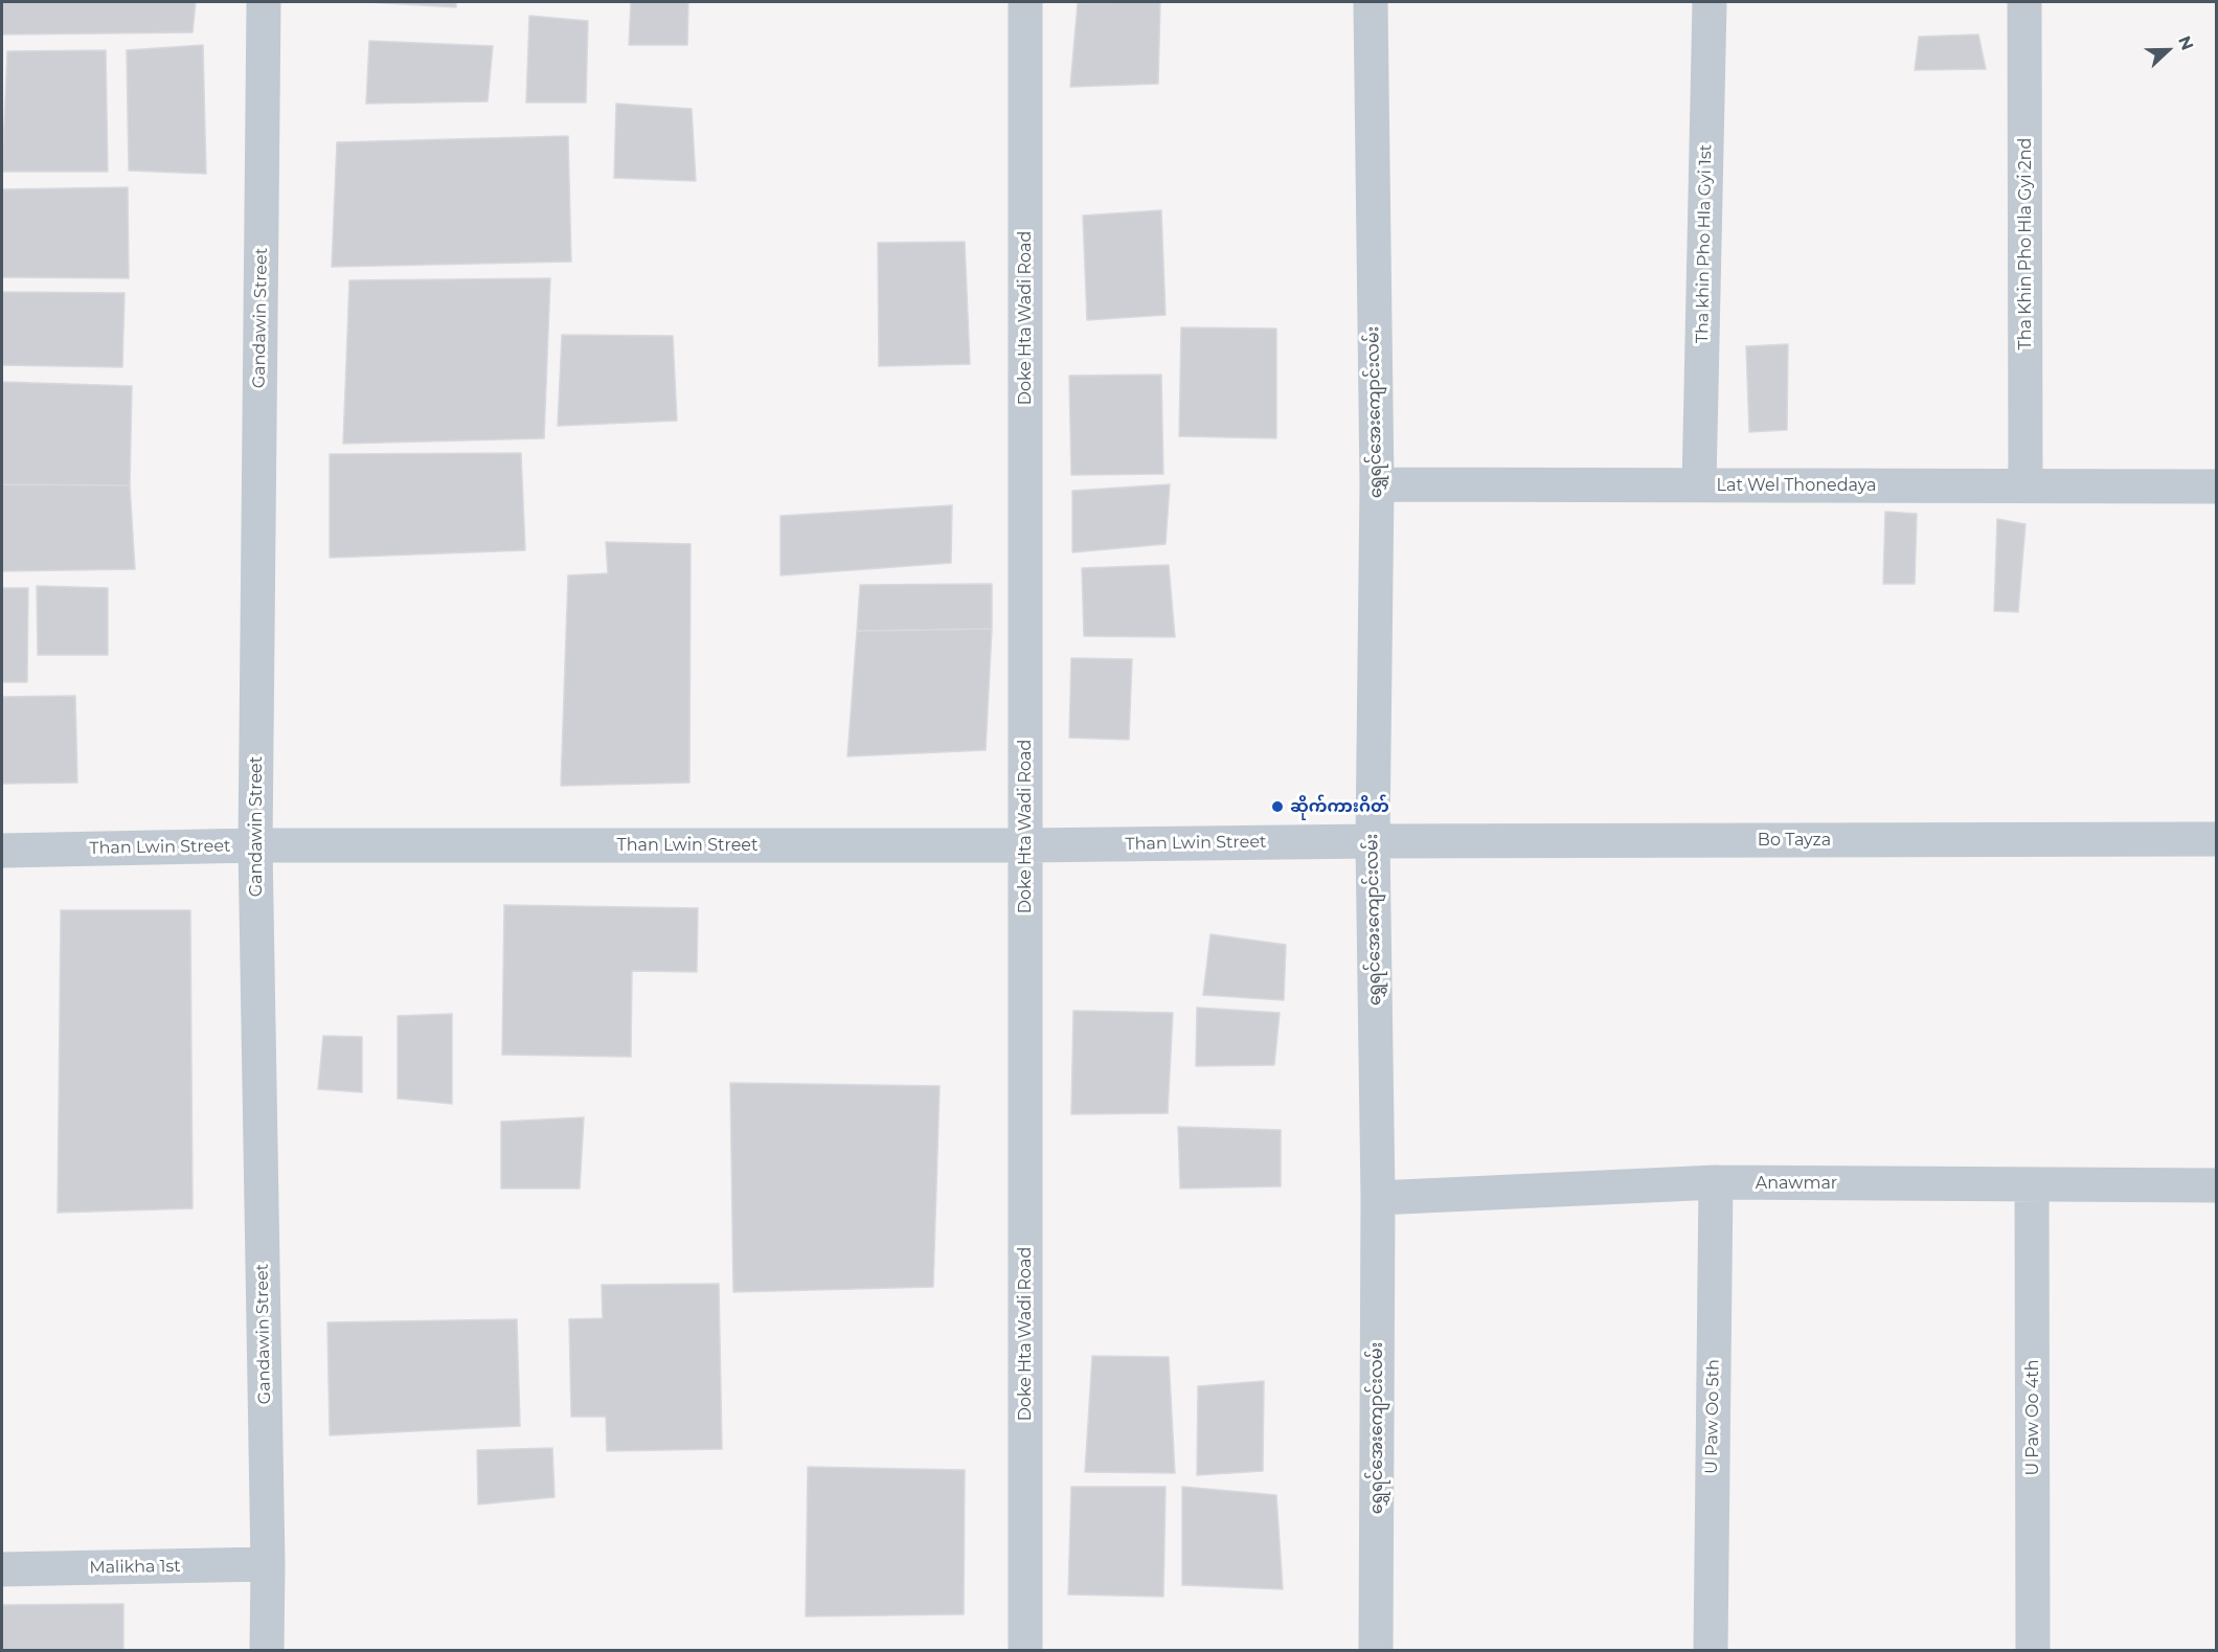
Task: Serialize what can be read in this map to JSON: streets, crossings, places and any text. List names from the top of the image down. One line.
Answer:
{"streets":{"street":["Tha khin Pho Hla Gyi 1st","Tha Khin Pho Hla Gyi 2nd","Gandawin Street","Doke Hta Wadi Road","ရွှေရင်အေးကျောင်းလမ်း","Lat Wel Thonedaya","Bo Tayza","Than Lwin Street","Anawmar","U Paw Oo 5th","U Paw Oo 4th","Malikha 1st"]},"crossings":[["Tha khin Pho Hla Gyi 1st","Lat Wel Thonedaya"],["Tha Khin Pho Hla Gyi 2nd","Lat Wel Thonedaya"],["Gandawin Street","Than Lwin Street"],["Gandawin Street","Malikha 1st"],["Doke Hta Wadi Road","Than Lwin Street"],["ရွှေရင်အေးကျောင်းလမ်း","Lat Wel Thonedaya"],["ရွှေရင်အေးကျောင်းလမ်း","Bo Tayza"],["ရွှေရင်အေးကျောင်းလမ်း","Than Lwin Street"],["ရွှေရင်အေးကျောင်းလမ်း","Anawmar"],["Bo Tayza","Than Lwin Street"],["Anawmar","U Paw Oo 5th"],["Anawmar","U Paw Oo 4th"]],"places":["ဆိုက်ကားဂိတ်"],"north":"right"}
